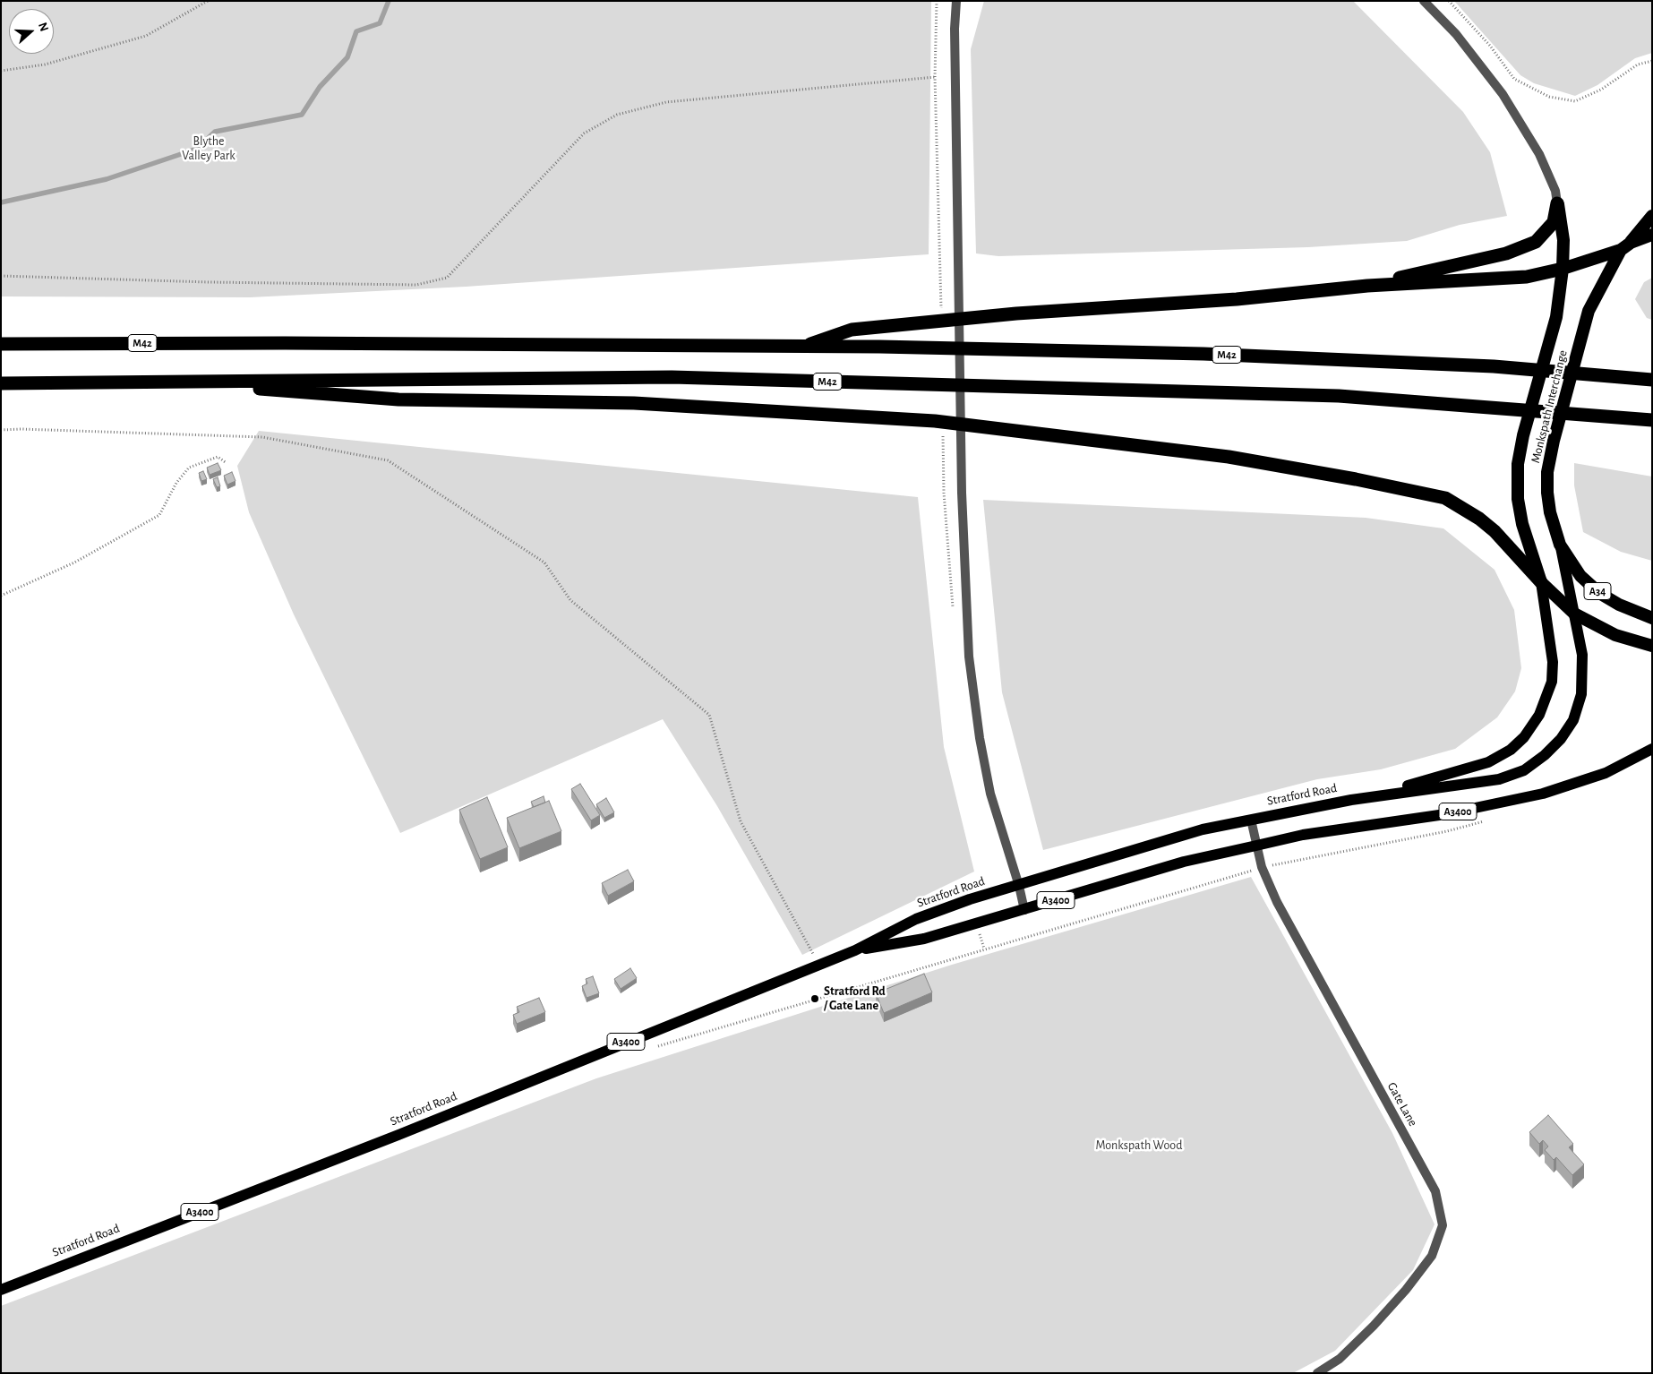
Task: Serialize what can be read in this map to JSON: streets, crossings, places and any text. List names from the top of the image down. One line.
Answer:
{"streets":{"highway":["M42","Monkspath Interchange","A34"],"main road":["Stratford Road","A3400"],"street":["Gate Lane"]},"crossings":[["Monkspath Interchange","A34"],["Monkspath Interchange","Stratford Road"],["Stratford Road","Gate Lane"]],"parks":["Blythe Valley Park","Monkspath Wood"],"places":["Stratford Rd / Gate Lane"],"north":"right"}
